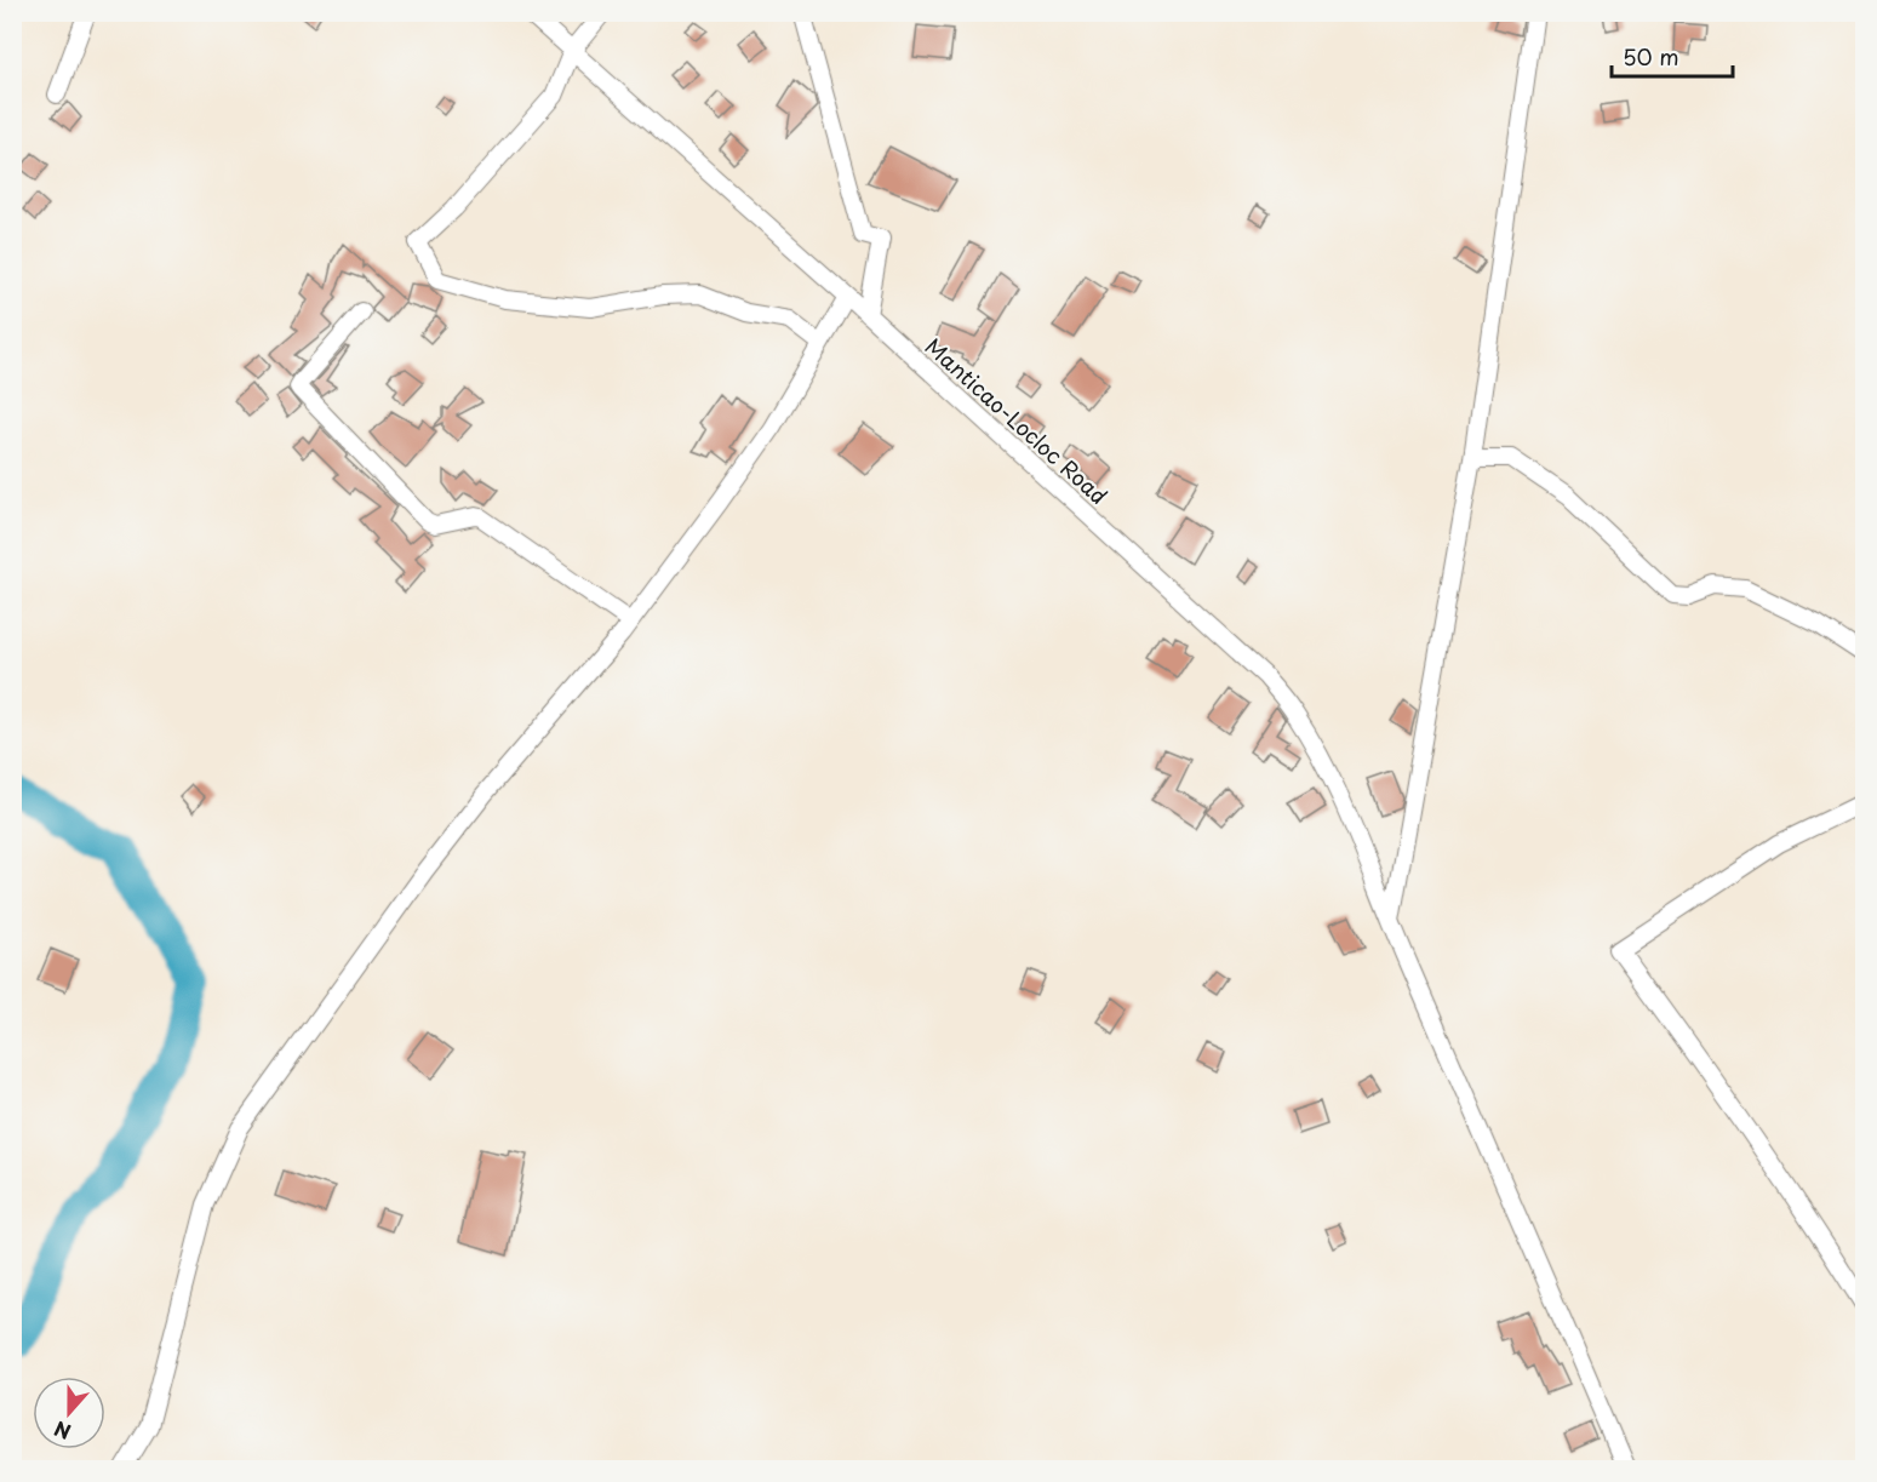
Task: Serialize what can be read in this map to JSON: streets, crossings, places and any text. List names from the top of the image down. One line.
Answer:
{"streets":{"street":["Manticao-Locloc Road"]},"scale_bar":"50 m","north":"bottom"}
